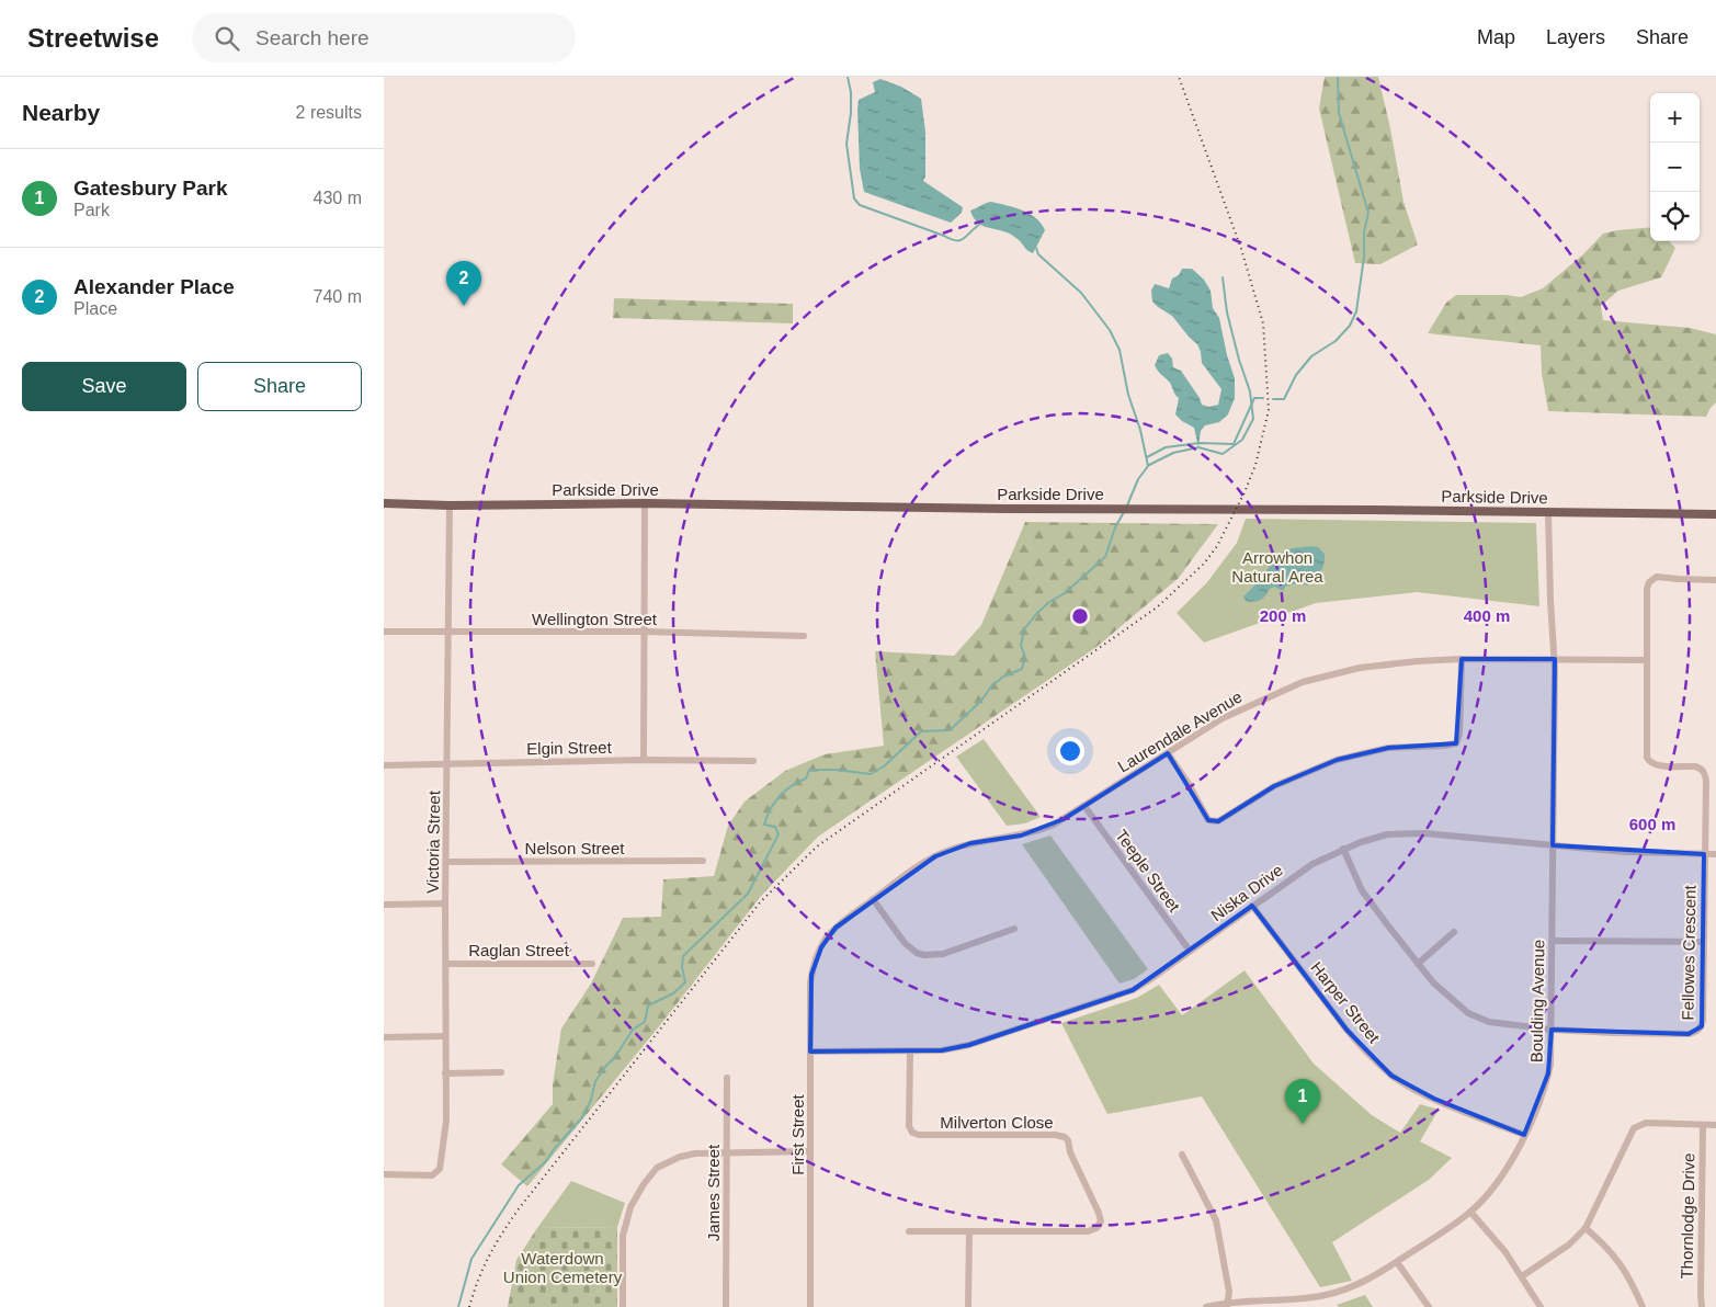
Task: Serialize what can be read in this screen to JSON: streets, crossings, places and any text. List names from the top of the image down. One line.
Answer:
{"streets":{"main road":["Parkside Drive"],"street":["Wellington Street","Laurendale Avenue","Elgin Street","Victoria Street","Nelson Street","Teeple Street","Niska Drive","Raglan Street","Fellowes Crescent","Boulding Avenue","Harper Street","Milverton Close","First Street","James Street","Thornlodge Drive"]},"crossings":[["Parkside Drive","Victoria Street"],["Parkside Drive","Boulding Avenue"],["Wellington Street","Victoria Street"],["Laurendale Avenue","Teeple Street"],["Laurendale Avenue","Fellowes Crescent"],["Laurendale Avenue","Boulding Avenue"],["Laurendale Avenue","First Street"],["Elgin Street","Victoria Street"],["Victoria Street","Nelson Street"],["Victoria Street","Raglan Street"],["Teeple Street","Niska Drive"],["Niska Drive","Fellowes Crescent"],["Niska Drive","Boulding Avenue"],["Niska Drive","Harper Street"],["Niska Drive","Milverton Close"],["Niska Drive","First Street"],["Fellowes Crescent","Boulding Avenue"],["Boulding Avenue","Harper Street"]],"parks":["Arrowhon Natural Area","Waterdown Union Cemetery"],"page":{"header":"Streetwise","search":"Search here","nav":["Map","Layers","Share"],"heading":["Nearby","2 results"],"map_buttons":["+","−"],"list":[{"mark":"1","name":"Gatesbury Park","note":"Park","value":"430 m"},{"mark":"2","name":"Alexander Place","note":"Place","value":"740 m"}],"pins":["2","1"],"buttons":["Save","Share"]},"rings":["200 m","400 m","600 m"]}
